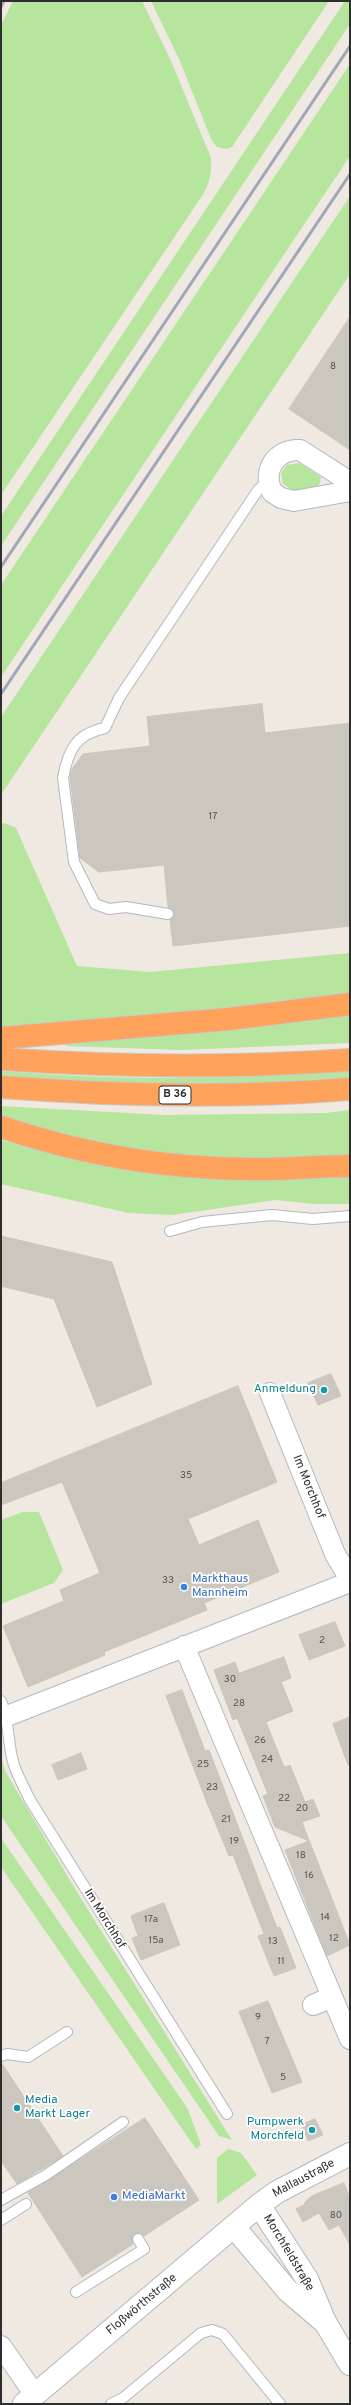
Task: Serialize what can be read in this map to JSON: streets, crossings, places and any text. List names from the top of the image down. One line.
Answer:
{"streets":{"highway":["B 36"],"main road":["Mallaustraße","Morchfeldstraße","Floßwörthstraße"],"street":["Im Morchhof"]},"crossings":[["Mallaustraße","Morchfeldstraße"],["Mallaustraße","Floßwörthstraße"],["Morchfeldstraße","Floßwörthstraße"]],"places":["Anmeldung","Markthaus Mannheim","Media Markt Lager","Pumpwerk Morchfeld","MediaMarkt"],"house_numbers":["8","17","35","33","2","30","28","26","24","25","23","22","20","21","19","18","16","14","17a","12","15a","13","11","9","7","5","80"]}
